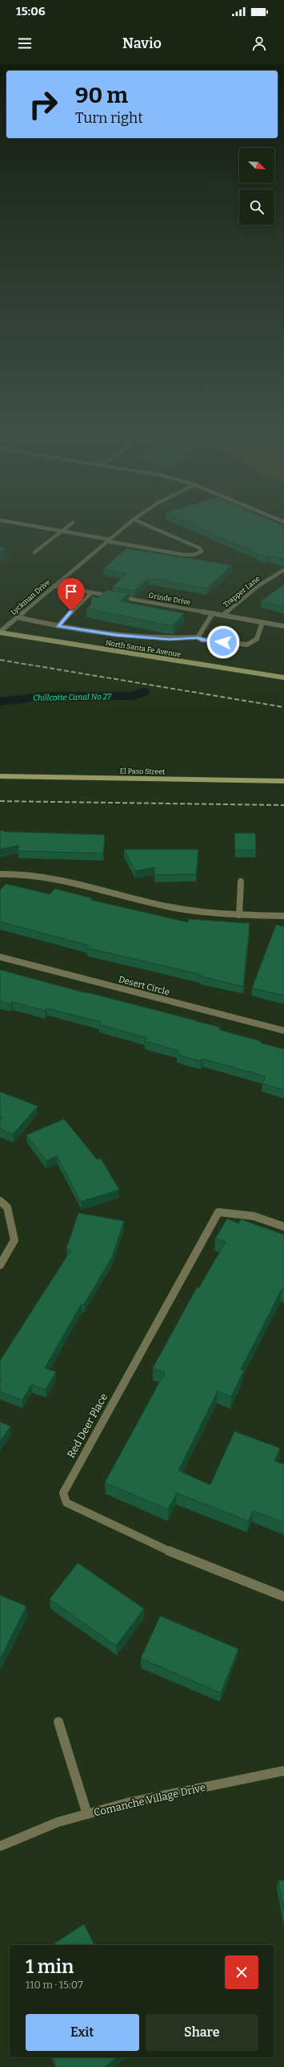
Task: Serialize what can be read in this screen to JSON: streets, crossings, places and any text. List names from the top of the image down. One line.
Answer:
{"streets":{"main road":["North Santa Fe Avenue","El Paso Street"],"street":["Trapper Lane","Lyckman Drive","Grinde Drive","Desert Circle","Red Deer Place","Comanche Village Drive"]},"crossings":[["Trapper Lane","Grinde Drive"],["Lyckman Drive","Grinde Drive"],["Lyckman Drive","North Santa Fe Avenue"]],"water":["Chillcotte Canal No 27"],"north":"bottom right","page":{"status":"15:06","header":"Navio","turn":["90 m","Turn right"],"heading":["1 min","110 m · 15:07"],"buttons":["Exit","Share"]}}
